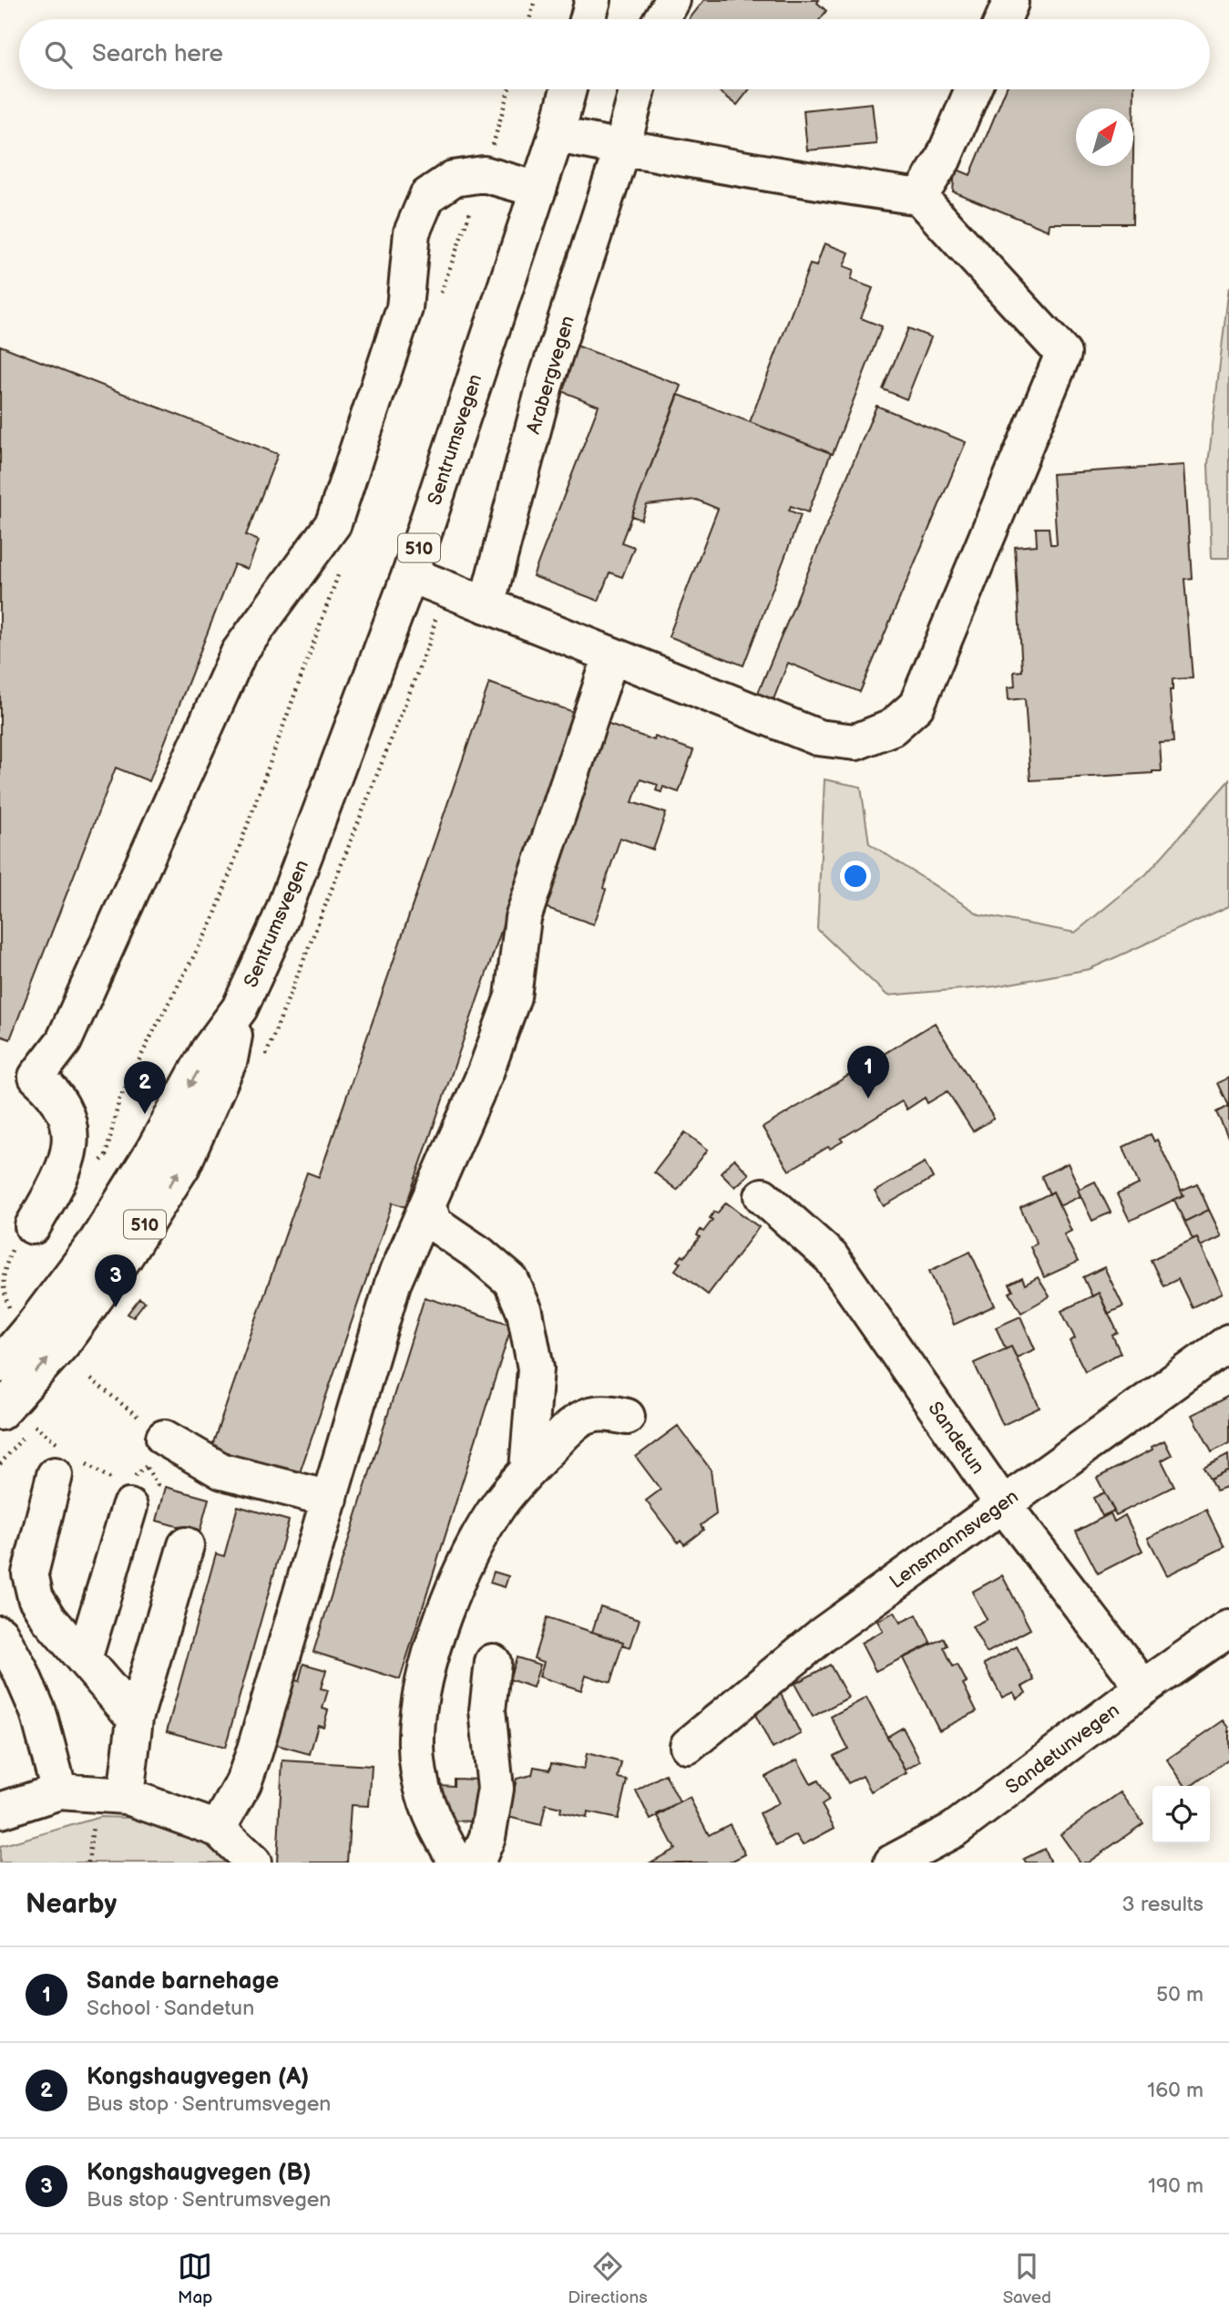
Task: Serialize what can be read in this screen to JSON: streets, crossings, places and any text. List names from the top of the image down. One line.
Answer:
{"streets":{"street":["Arabergvegen","Sentrumsvegen","510","Sandetun","Lensmannsvegen","Sandetunvegen"]},"crossings":[["Sandetun","Lensmannsvegen"],["Sandetun","Sandetunvegen"]],"north":"top right","page":{"search":"Search here","pins":["1","2","3"],"heading":["Nearby","3 results"],"list":[{"mark":"1","name":"Sande barnehage","note":"School · Sandetun","value":"50 m"},{"mark":"2","name":"Kongshaugvegen (A)","note":"Bus stop · Sentrumsvegen","value":"160 m"},{"mark":"3","name":"Kongshaugvegen (B)","note":"Bus stop · Sentrumsvegen","value":"190 m"}],"nav":["Map","Directions","Saved"]}}
